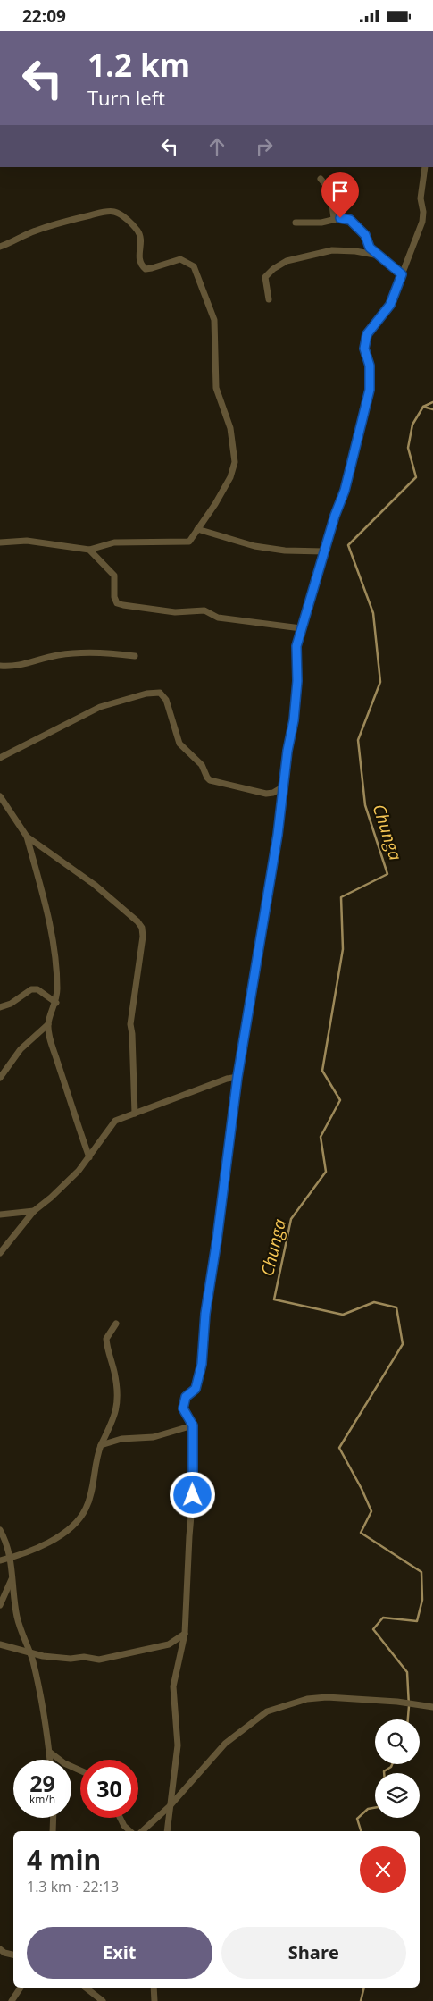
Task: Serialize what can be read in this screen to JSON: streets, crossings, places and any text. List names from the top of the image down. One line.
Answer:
{"water":["Chunga"],"page":{"status":"22:09","turn":["1.2 km","Turn left"],"speed":"29 km/h","limit":"30","heading":["4 min","1.3 km · 22:13"],"buttons":["Exit","Share"]}}
